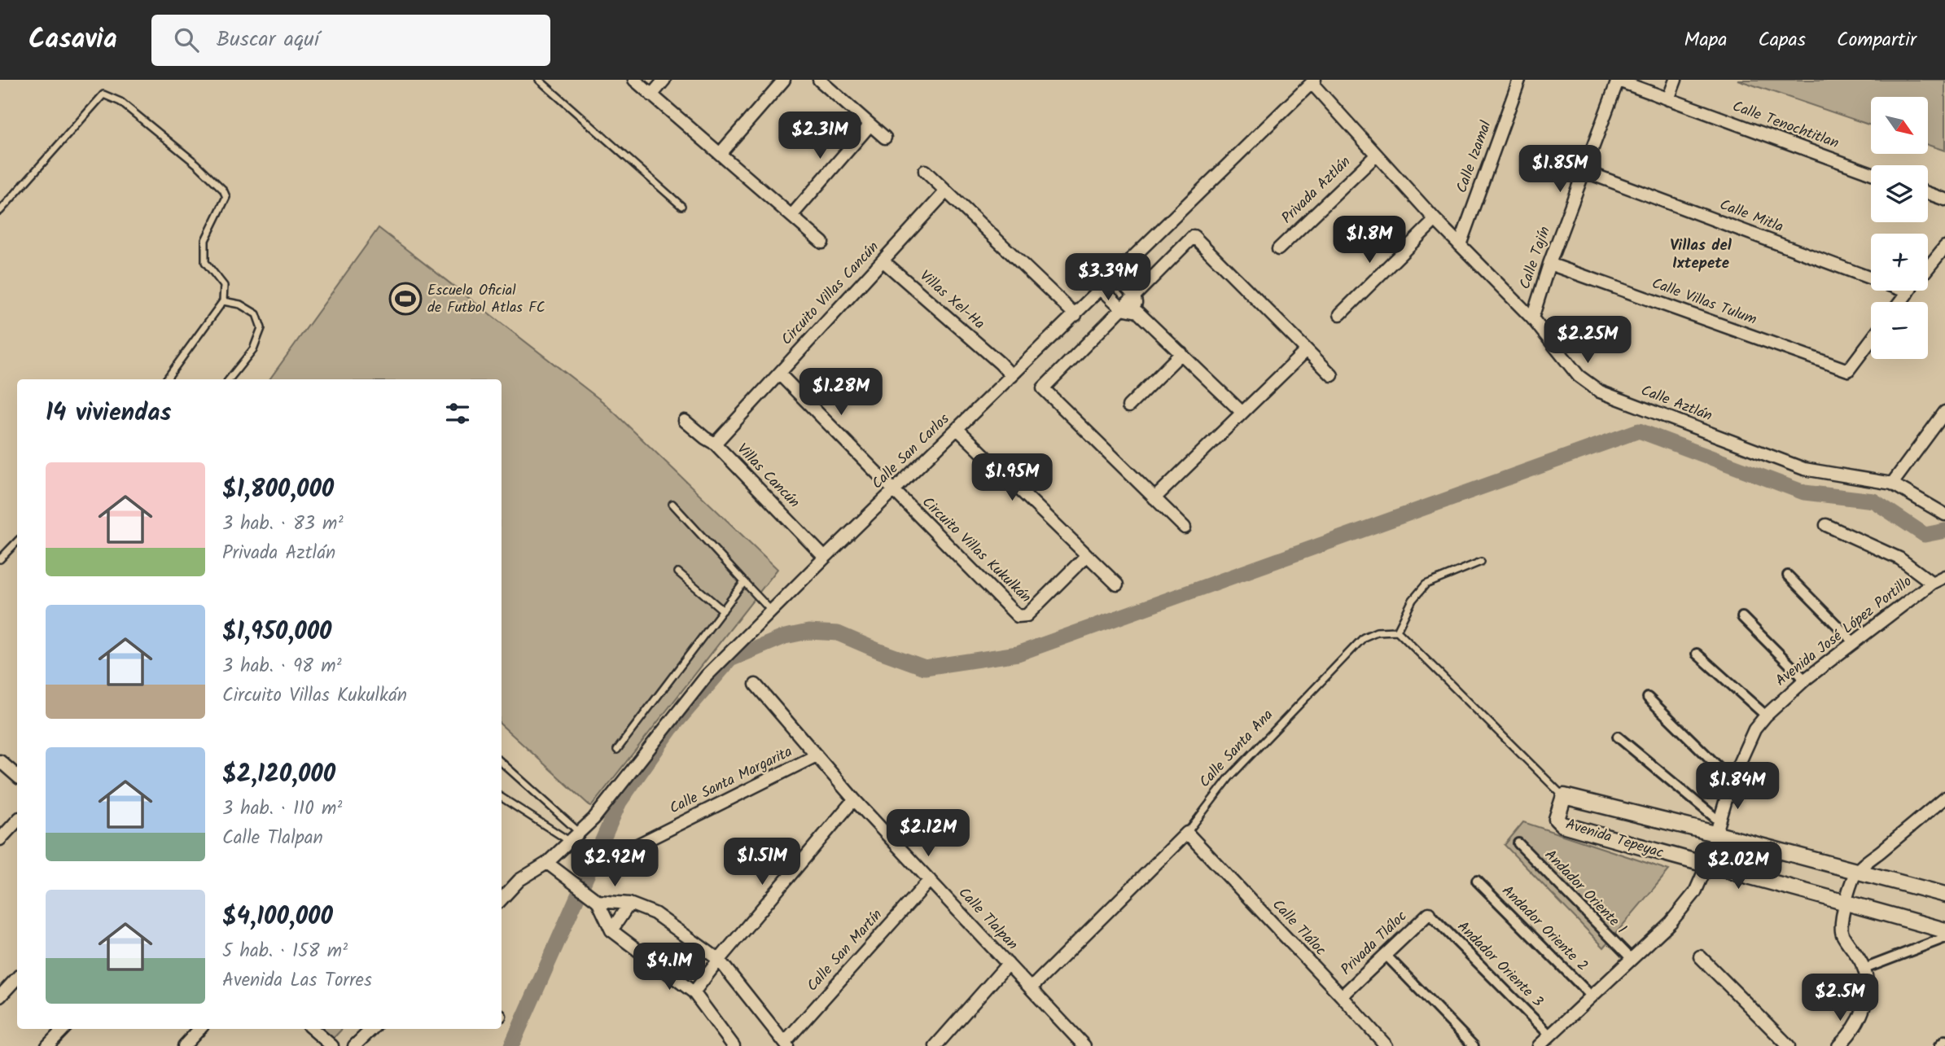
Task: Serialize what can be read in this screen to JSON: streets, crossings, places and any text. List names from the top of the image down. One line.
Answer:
{"streets":{"street":["Calle Tenochtitlan","Calle Izamal","Privada Aztlán","Calle Mitla","Calle Tajín","Circuito Villas Cancún","Villas Xel-Ha","Calle Villas Tulum","Calle Aztlán","Calle San Carlos","Villas Cancún","Circuito Villas Kukulkán","Avenida José López Portillo","Calle Santa Ana","Calle Santa Margarita","Avenida Tepeyac","Andador Oriente 1","Calle Tlalpan","Calle Tláloc","Andador Oriente 2","Privada Tláloc","Calle San Martín","Andador Oriente 3"]},"crossings":[["Calle Tenochtitlan","Calle Tajín"],["Calle Izamal","Calle Aztlán"],["Privada Aztlán","Calle Aztlán"],["Calle Mitla","Calle Tajín"],["Calle Tajín","Calle Villas Tulum"],["Calle Tajín","Calle Aztlán"],["Circuito Villas Cancún","Villas Xel-Ha"],["Circuito Villas Cancún","Villas Cancún"],["Villas Xel-Ha","Calle San Carlos"],["Calle Aztlán","Calle San Carlos"],["Calle San Carlos","Villas Cancún"],["Calle San Carlos","Circuito Villas Kukulkán"],["Avenida José López Portillo","Avenida Tepeyac"],["Avenida José López Portillo","Andador Oriente 1"],["Avenida José López Portillo","Andador Oriente 2"],["Avenida José López Portillo","Andador Oriente 3"],["Calle Santa Ana","Calle Tlalpan"],["Calle Santa Ana","Calle Tláloc"],["Calle Santa Margarita","Calle Tlalpan"],["Calle Tlalpan","Calle San Martín"],["Calle Tláloc","Privada Tláloc"],["Privada Tláloc","Andador Oriente 3"]],"districts":["Villas del Ixtepete"],"places":{"sports":["Escuela Oficial de Futbol Atlas FC"]},"north":"bottom right","page":{"header":"Casavia","search":"Buscar aquí","nav":["Mapa","Capas","Compartir"],"map_buttons":["+","−"],"price":["$2.31M","$1.85M","$1.8M","$3.39M","$2.25M","$1.28M","$1.95M","$1.84M","$2.12M","$1.51M","$2.92M","$2.02M","$4.1M","$2.5M"],"heading":"14 viviendas","list":[{"name":"$1,800,000","note":"3 hab. · 83 m² · Privada Aztlán"},{"name":"$1,950,000","note":"3 hab. · 98 m² · Circuito Villas Kukulkán"},{"name":"$2,120,000","note":"3 hab. · 110 m² · Calle Tlalpan"},{"name":"$4,100,000","note":"5 hab. · 158 m² · Avenida Las Torres"}]}}
